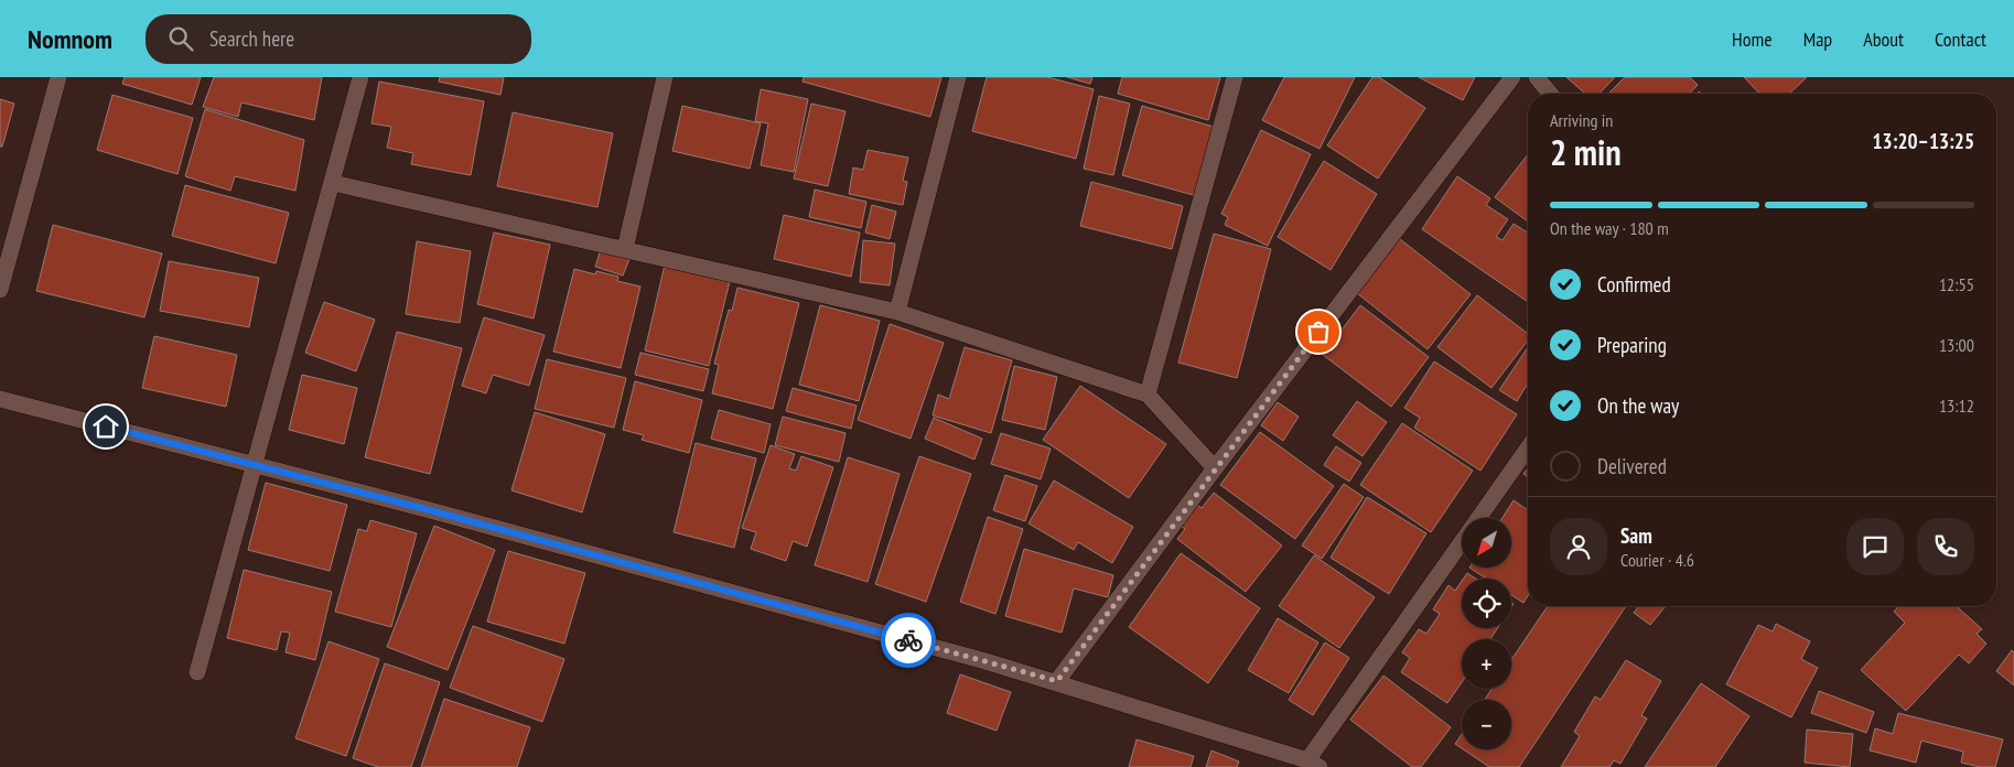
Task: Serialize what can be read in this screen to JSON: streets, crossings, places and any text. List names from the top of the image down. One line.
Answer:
{"north":"bottom left","page":{"header":"Nomnom","search":"Search here","nav":["Home","Map","About","Contact"],"heading":["2 min","Arriving in","13:20–13:25"],"panel":["Sam","Courier · 4.6"],"bar":"On the way · 180 m","list":[["Confirmed","12:55"],["Preparing","13:00"],["On the way","13:12"],"Delivered"],"map_buttons":["+","−"]}}
